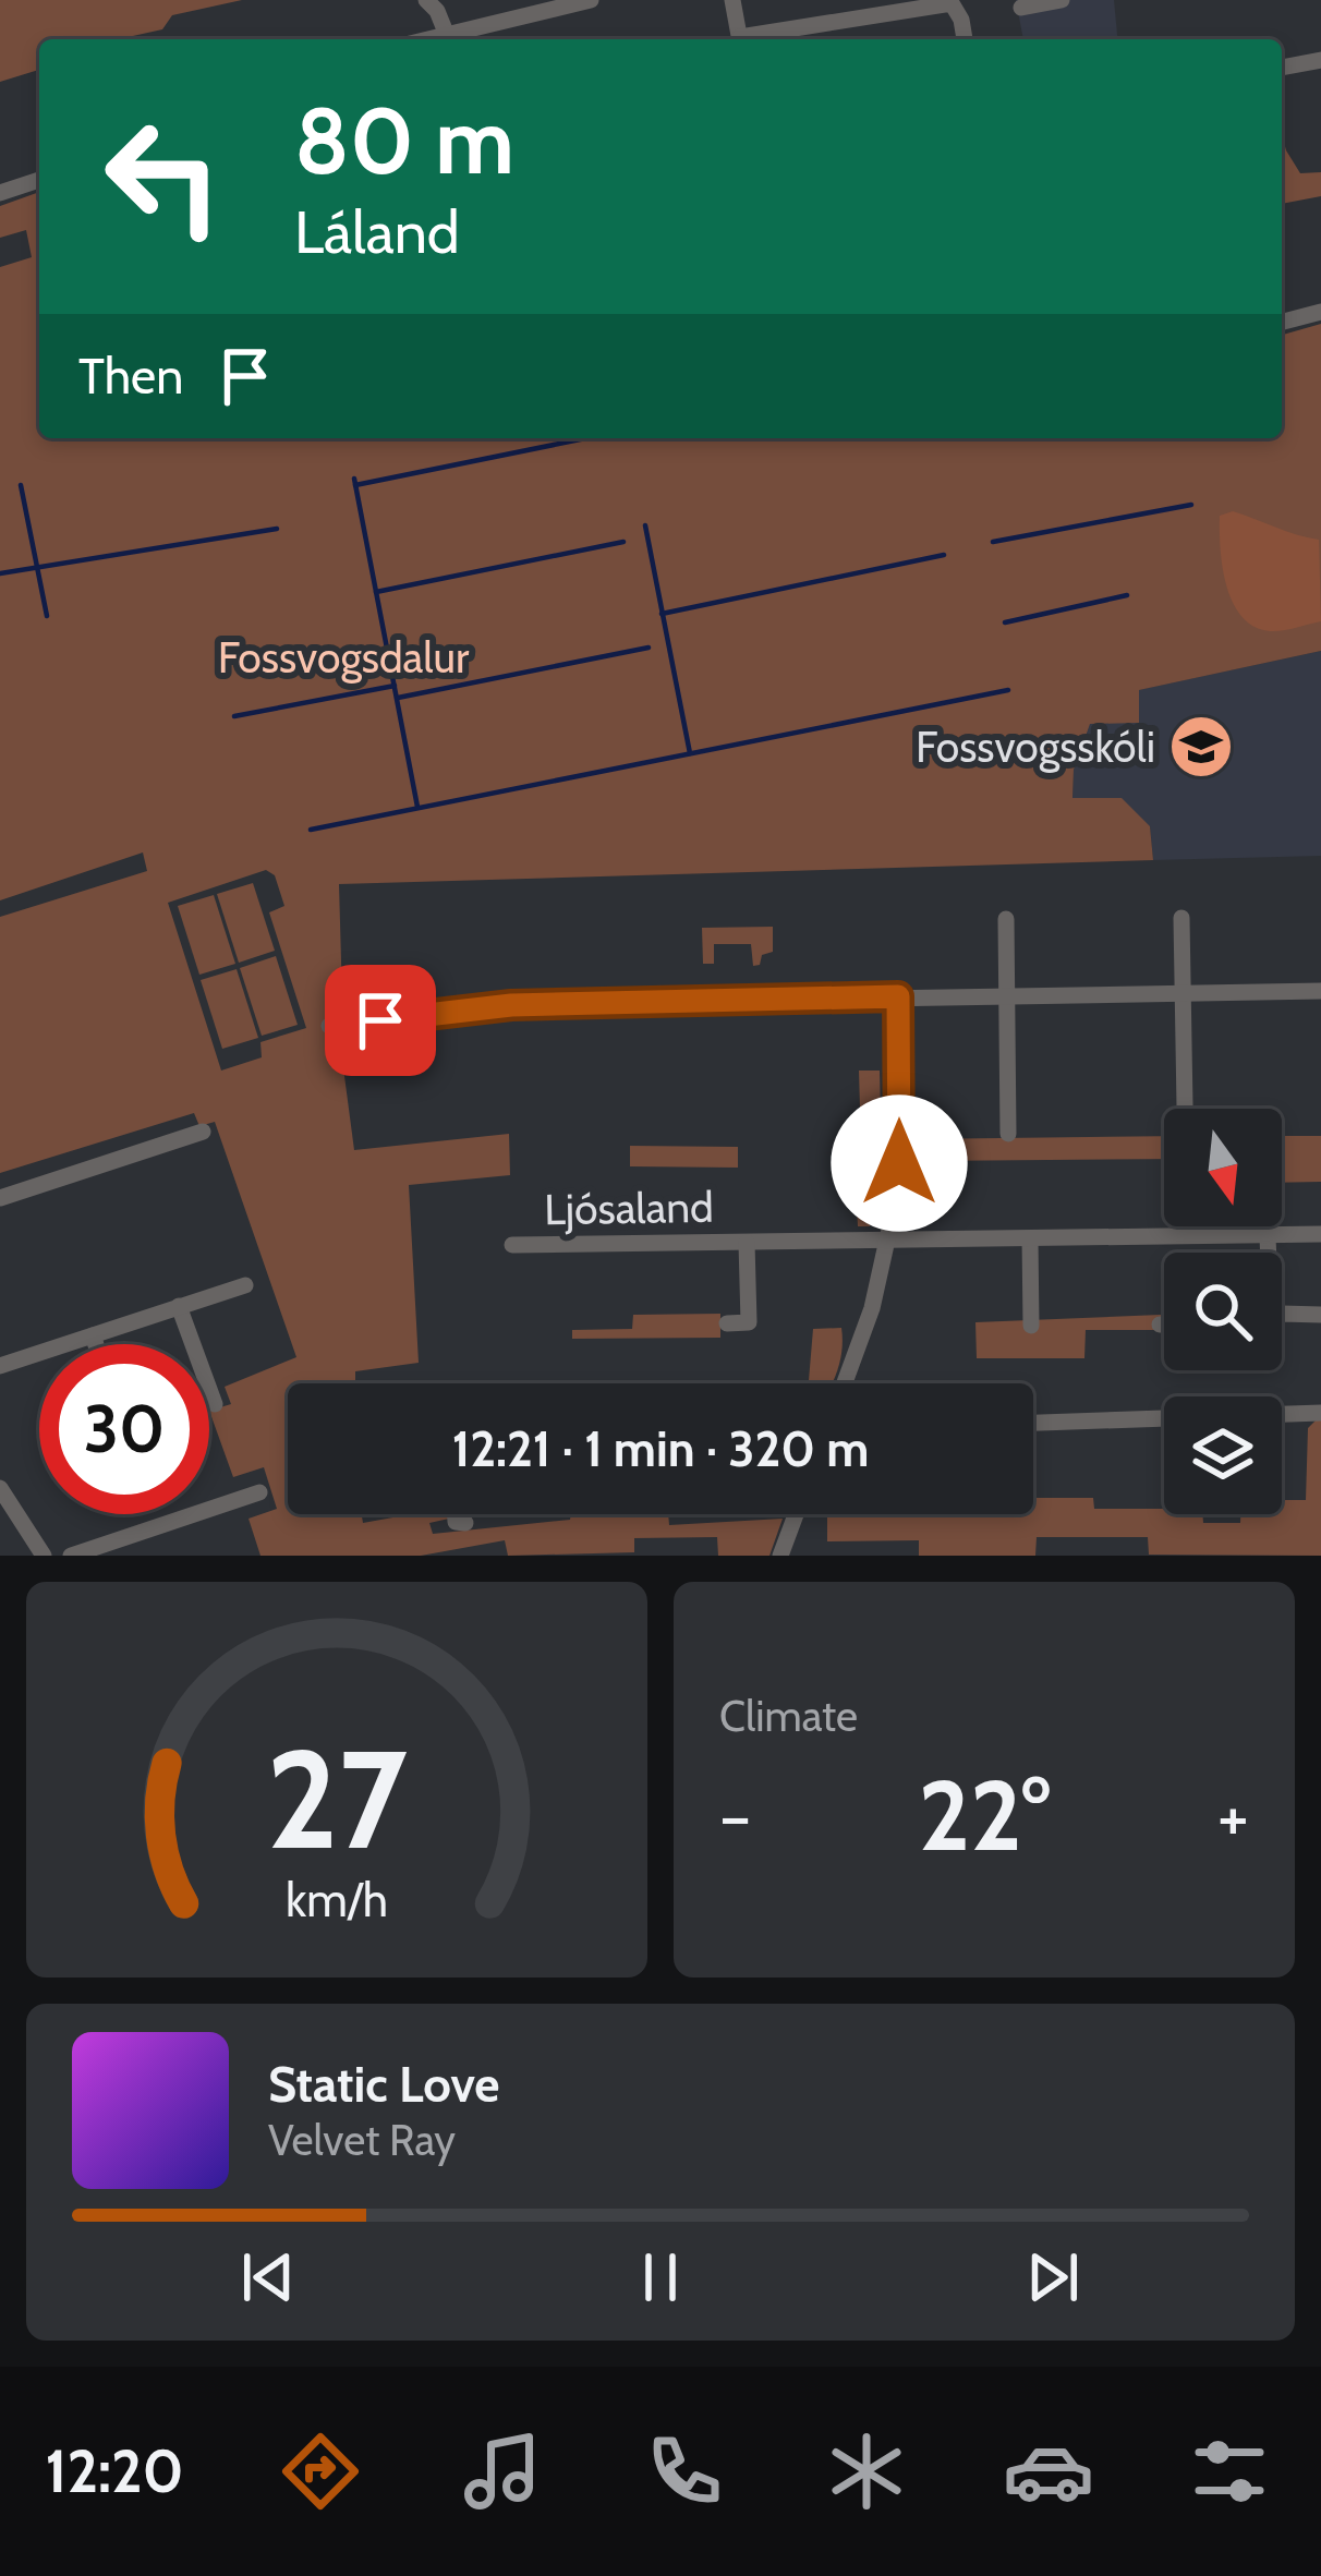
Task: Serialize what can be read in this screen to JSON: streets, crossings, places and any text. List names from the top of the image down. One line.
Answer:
{"streets":{"street":["Ljósaland"]},"parks":["Fossvogsdalur"],"places":{"school or university":["Fossvogsskóli"]},"north":"bottom","page":{"turn":["80 m","Láland"],"then":"Then","limit":"30","trip":"12:21 · 1 min · 320 m","tile":"Climate","heat":["−","22°","+"],"song":["Static Love","Velvet Ray"],"tabs":"12:20","gauge":["27","km/h"]}}
